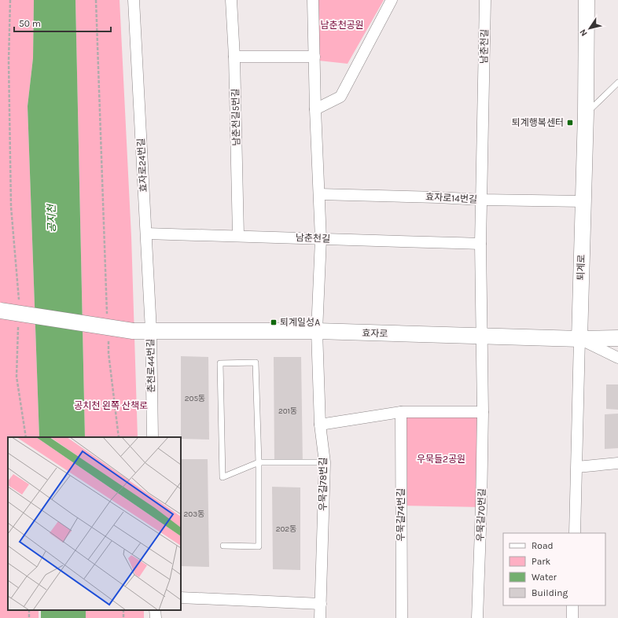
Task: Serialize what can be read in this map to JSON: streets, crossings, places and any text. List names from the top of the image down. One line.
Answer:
{"streets":{"street":["남춘천길","남춘천길5번길","효자로24번길","효자로14번길","퇴계로","효자로","춘천로44번길","우묵길78번길","우묵길74번길","우묵길70번길"]},"crossings":[["남춘천길","남춘천길5번길"],["남춘천길","효자로24번길"],["남춘천길","효자로14번길"],["남춘천길","효자로"],["남춘천길","우묵길70번길"],["효자로24번길","효자로"],["효자로24번길","춘천로44번길"],["효자로14번길","퇴계로"],["퇴계로","효자로"],["효자로","춘천로44번길"],["효자로","우묵길78번길"],["효자로","우묵길70번길"]],"water":["공지천"],"parks":["남춘천공원","공치천 왼쪽 산책로","우묵들2공원"],"places":{"transit":["퇴계행복센터","퇴계일성A"]},"house_numbers":["205동","201동","203동","202동"],"legend":["Road","Park","Water","Building"],"scale_bar":"50 m","north":"bottom left"}
